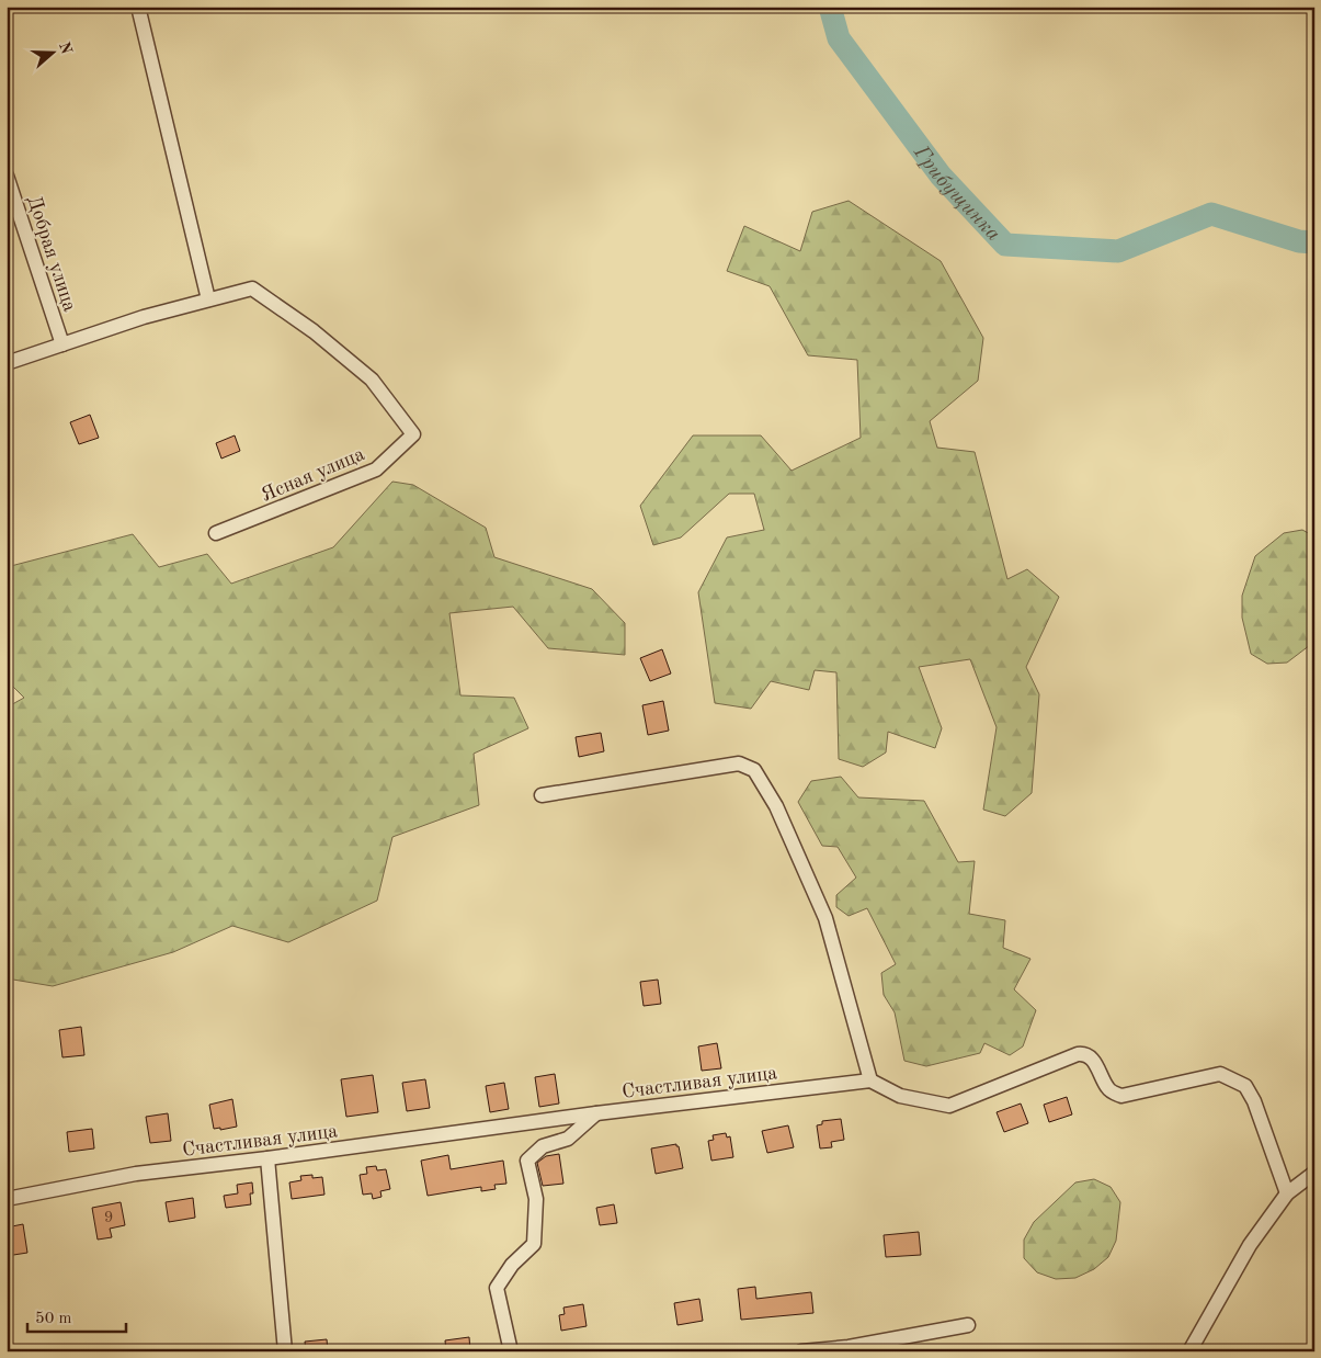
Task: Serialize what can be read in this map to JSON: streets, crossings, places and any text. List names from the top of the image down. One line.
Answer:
{"streets":{"street":["Добрая улица","Ясная улица","Счастливая улица"]},"water":["Грибущинка"],"house_numbers":["9"],"scale_bar":"50 m","north":"right"}
